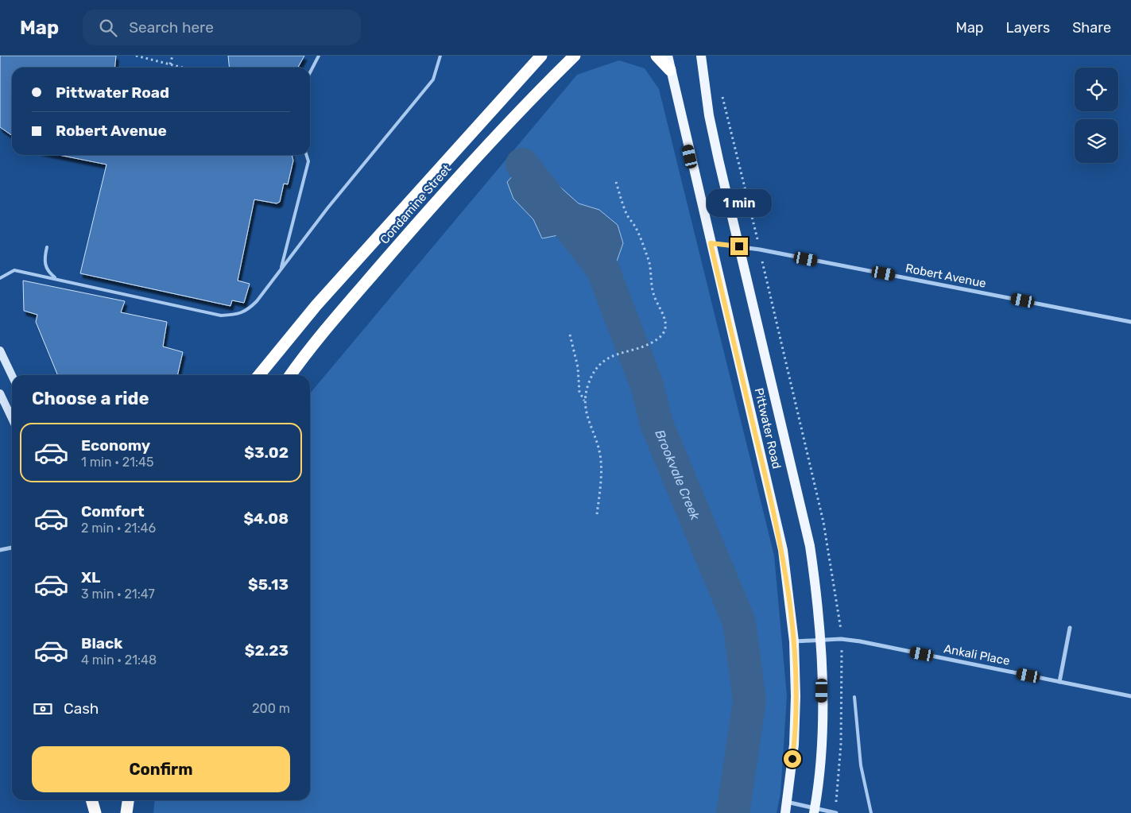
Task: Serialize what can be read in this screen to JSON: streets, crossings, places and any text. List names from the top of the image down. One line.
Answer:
{"streets":{"highway":["Condamine Street"],"main road":["Pittwater Road"],"street":["Robert Avenue","Ankali Place"]},"crossings":[["Robert Avenue","Pittwater Road"],["Pittwater Road","Ankali Place"]],"water":["Brookvale Creek"],"page":{"header":"Map","search":"Search here","nav":["Map","Layers","Share"],"banner":["Pittwater Road","Robert Avenue"],"bubble":"1 min","heading":"Choose a ride","list":[{"name":"Economy","note":"1 min · 21:45","value":"$3.02"},{"name":"Comfort","note":"2 min · 21:46","value":"$4.08"},{"name":"XL","note":"3 min · 21:47","value":"$5.13"},{"name":"Black","note":"4 min · 21:48","value":"$2.23"}],"pay":["Cash","200 m"],"buttons":"Confirm"}}
